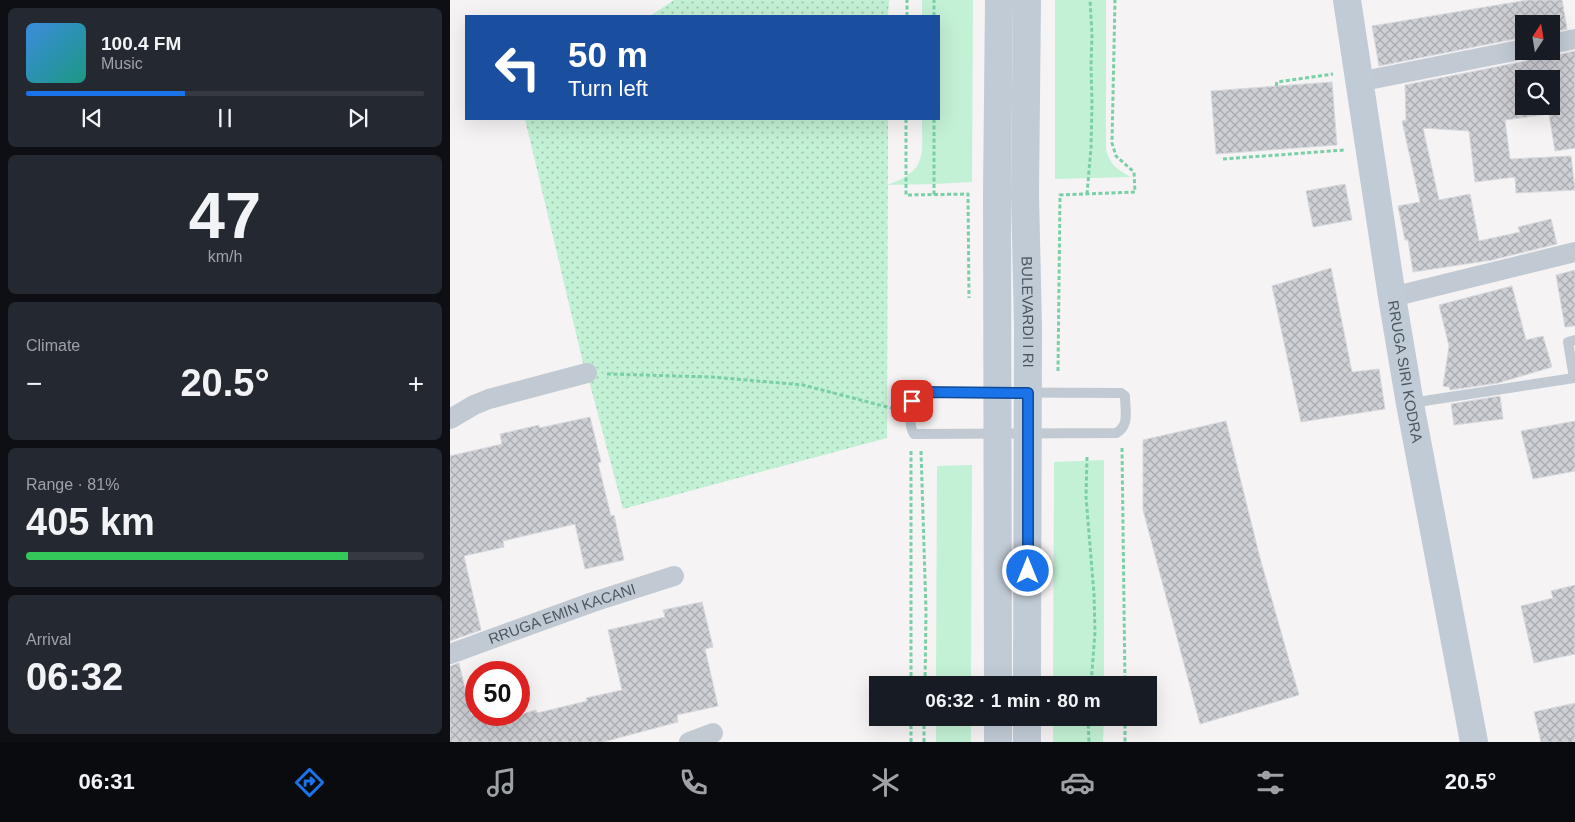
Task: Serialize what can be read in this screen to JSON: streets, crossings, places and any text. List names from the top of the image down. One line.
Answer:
{"streets":{"main road":["BULEVARDI I RI","RRUGA SIRI KODRA"],"street":["RRUGA EMIN KACANI"]},"north":"top","page":{"turn":["50 m","Turn left"],"song":["100.4 FM","Music"],"tile":[["47","km/h"],"Climate",["Range · 81%","405 km"],["Arrival","06:32"]],"heat":["−","20.5°","+"],"limit":"50","trip":"06:32 · 1 min · 80 m","tabs":["06:31","20.5°"]}}
